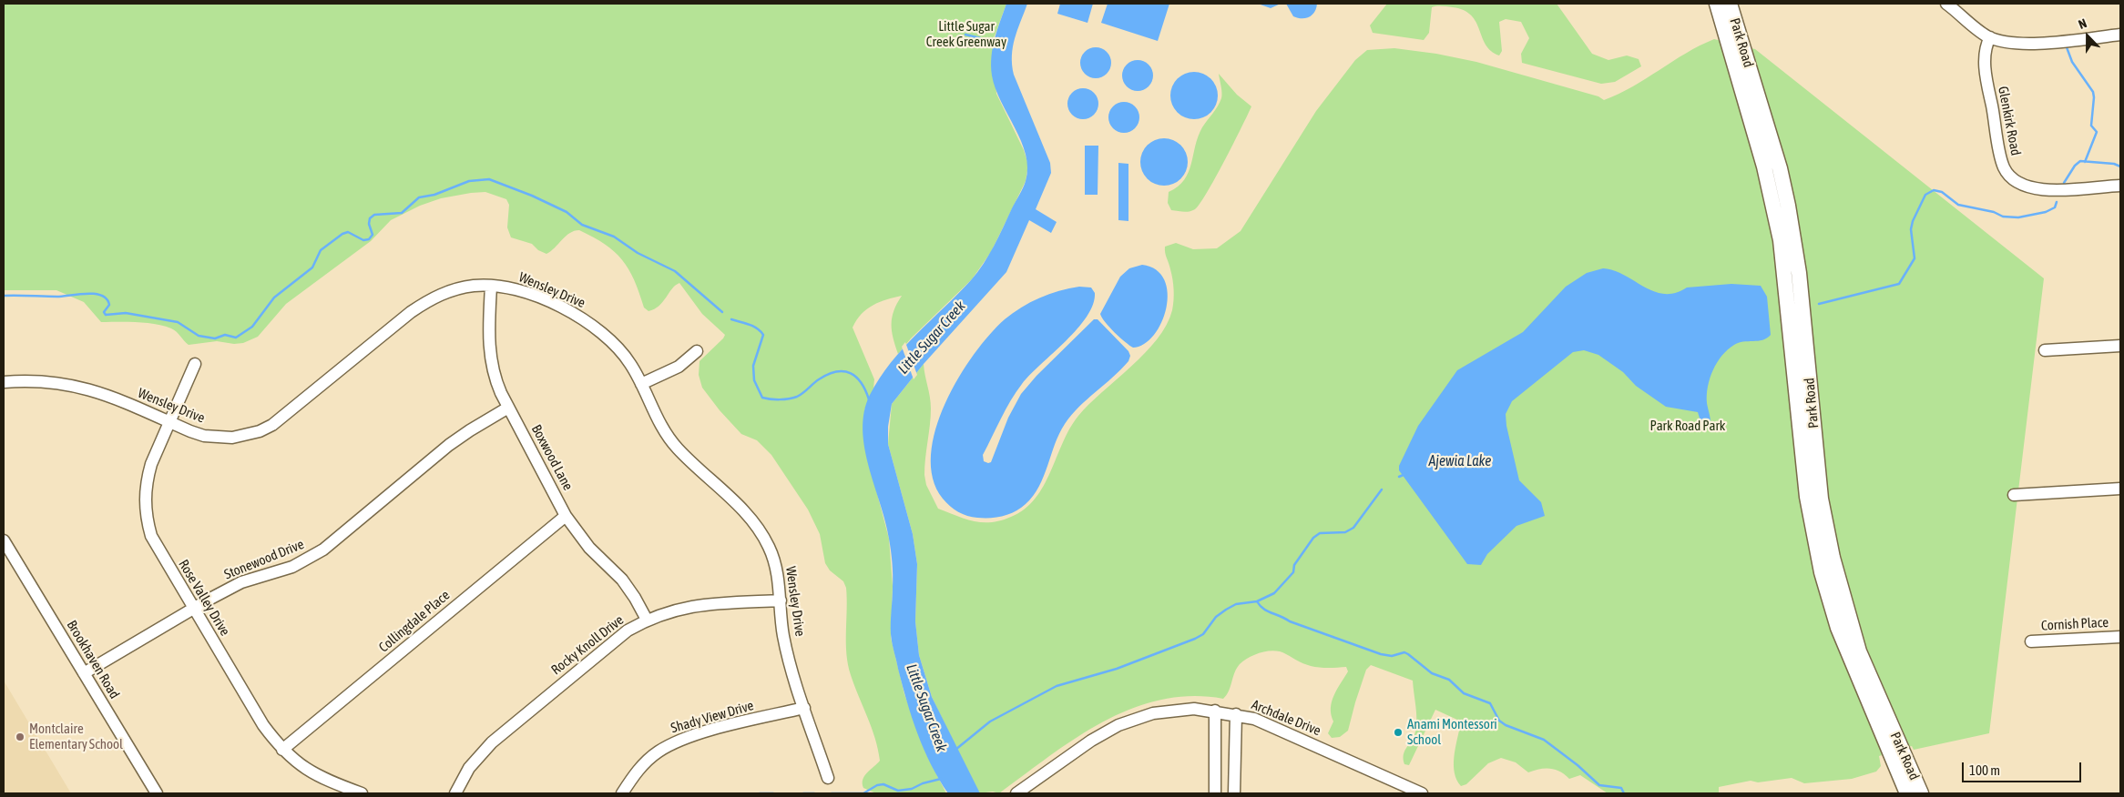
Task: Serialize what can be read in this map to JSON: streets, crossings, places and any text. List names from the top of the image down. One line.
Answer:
{"streets":{"main road":["Park Road"],"street":["Glenkirk Road","Wensley Drive","Boxwood Lane","Stonewood Drive","Rose Valley Drive","Collingdale Place","Cornish Place","Rocky Knoll Drive","Brookhaven Road","Shady View Drive","Archdale Drive"]},"crossings":[["Wensley Drive","Boxwood Lane"],["Wensley Drive","Rose Valley Drive"],["Wensley Drive","Rocky Knoll Drive"],["Wensley Drive","Shady View Drive"],["Boxwood Lane","Stonewood Drive"],["Boxwood Lane","Collingdale Place"],["Boxwood Lane","Rocky Knoll Drive"],["Stonewood Drive","Rose Valley Drive"],["Stonewood Drive","Brookhaven Road"],["Rose Valley Drive","Collingdale Place"]],"water":["Little Sugar Creek","Ajewia Lake"],"parks":["Little Sugar Creek Greenway","Park Road Park"],"places":["Anami Montessori School","Montclaire Elementary School"],"scale_bar":"100 m","north":"top"}
